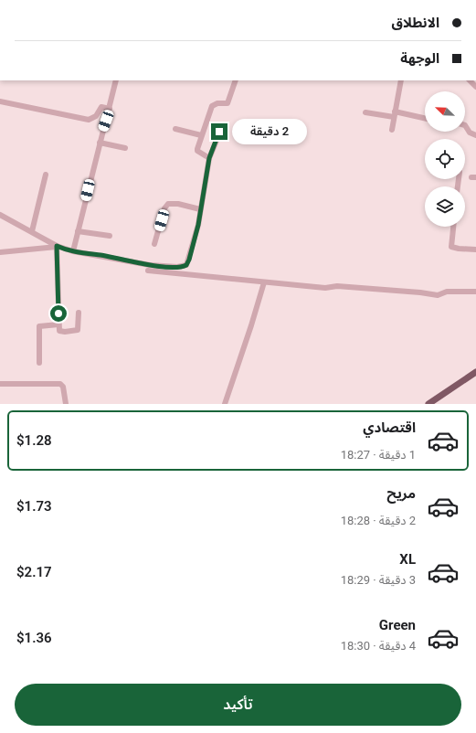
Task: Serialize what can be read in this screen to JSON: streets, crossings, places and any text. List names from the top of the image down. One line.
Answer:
{"north":"top left","page":{"banner":["الانطلاق","الوجهة"],"bubble":"2 دقيقة","list":[{"name":"اقتصادي","note":"1 دقيقة · 18:27","value":"$1.28"},{"name":"مريح","note":"2 دقيقة · 18:28","value":"$1.73"},{"name":"XL","note":"3 دقيقة · 18:29","value":"$2.17"},{"name":"Green","note":"4 دقيقة · 18:30","value":"$1.36"}],"buttons":"تأكيد"}}
